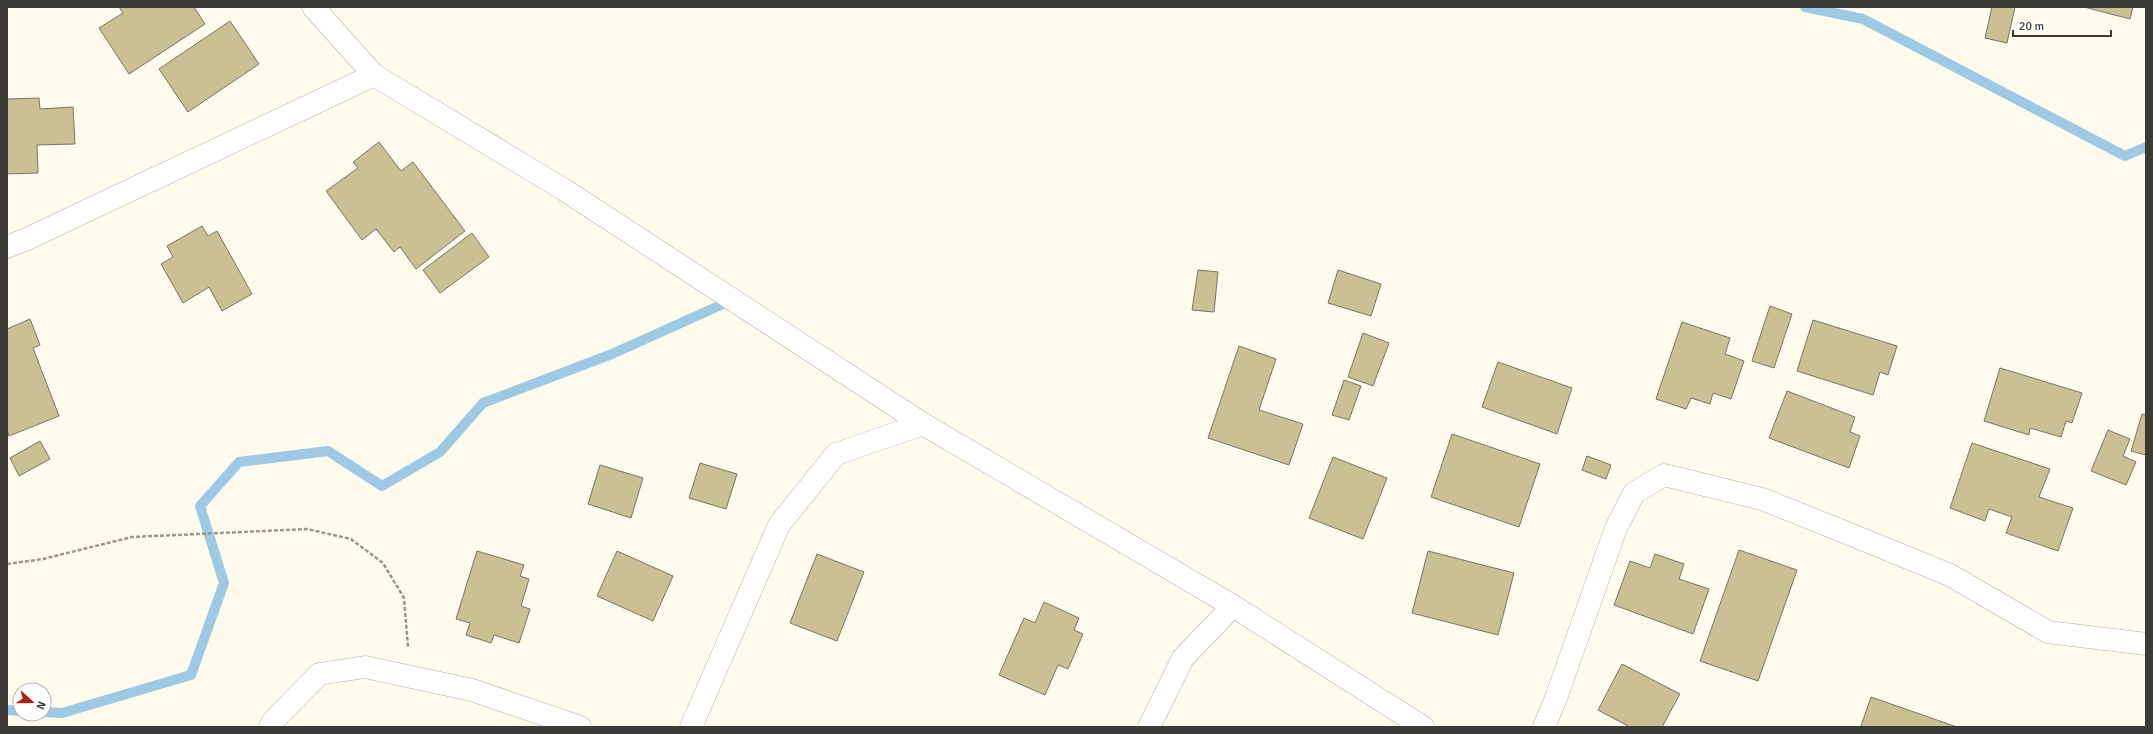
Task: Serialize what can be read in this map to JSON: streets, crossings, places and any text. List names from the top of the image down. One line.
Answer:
{"scale_bar":"20 m","north":"right"}
